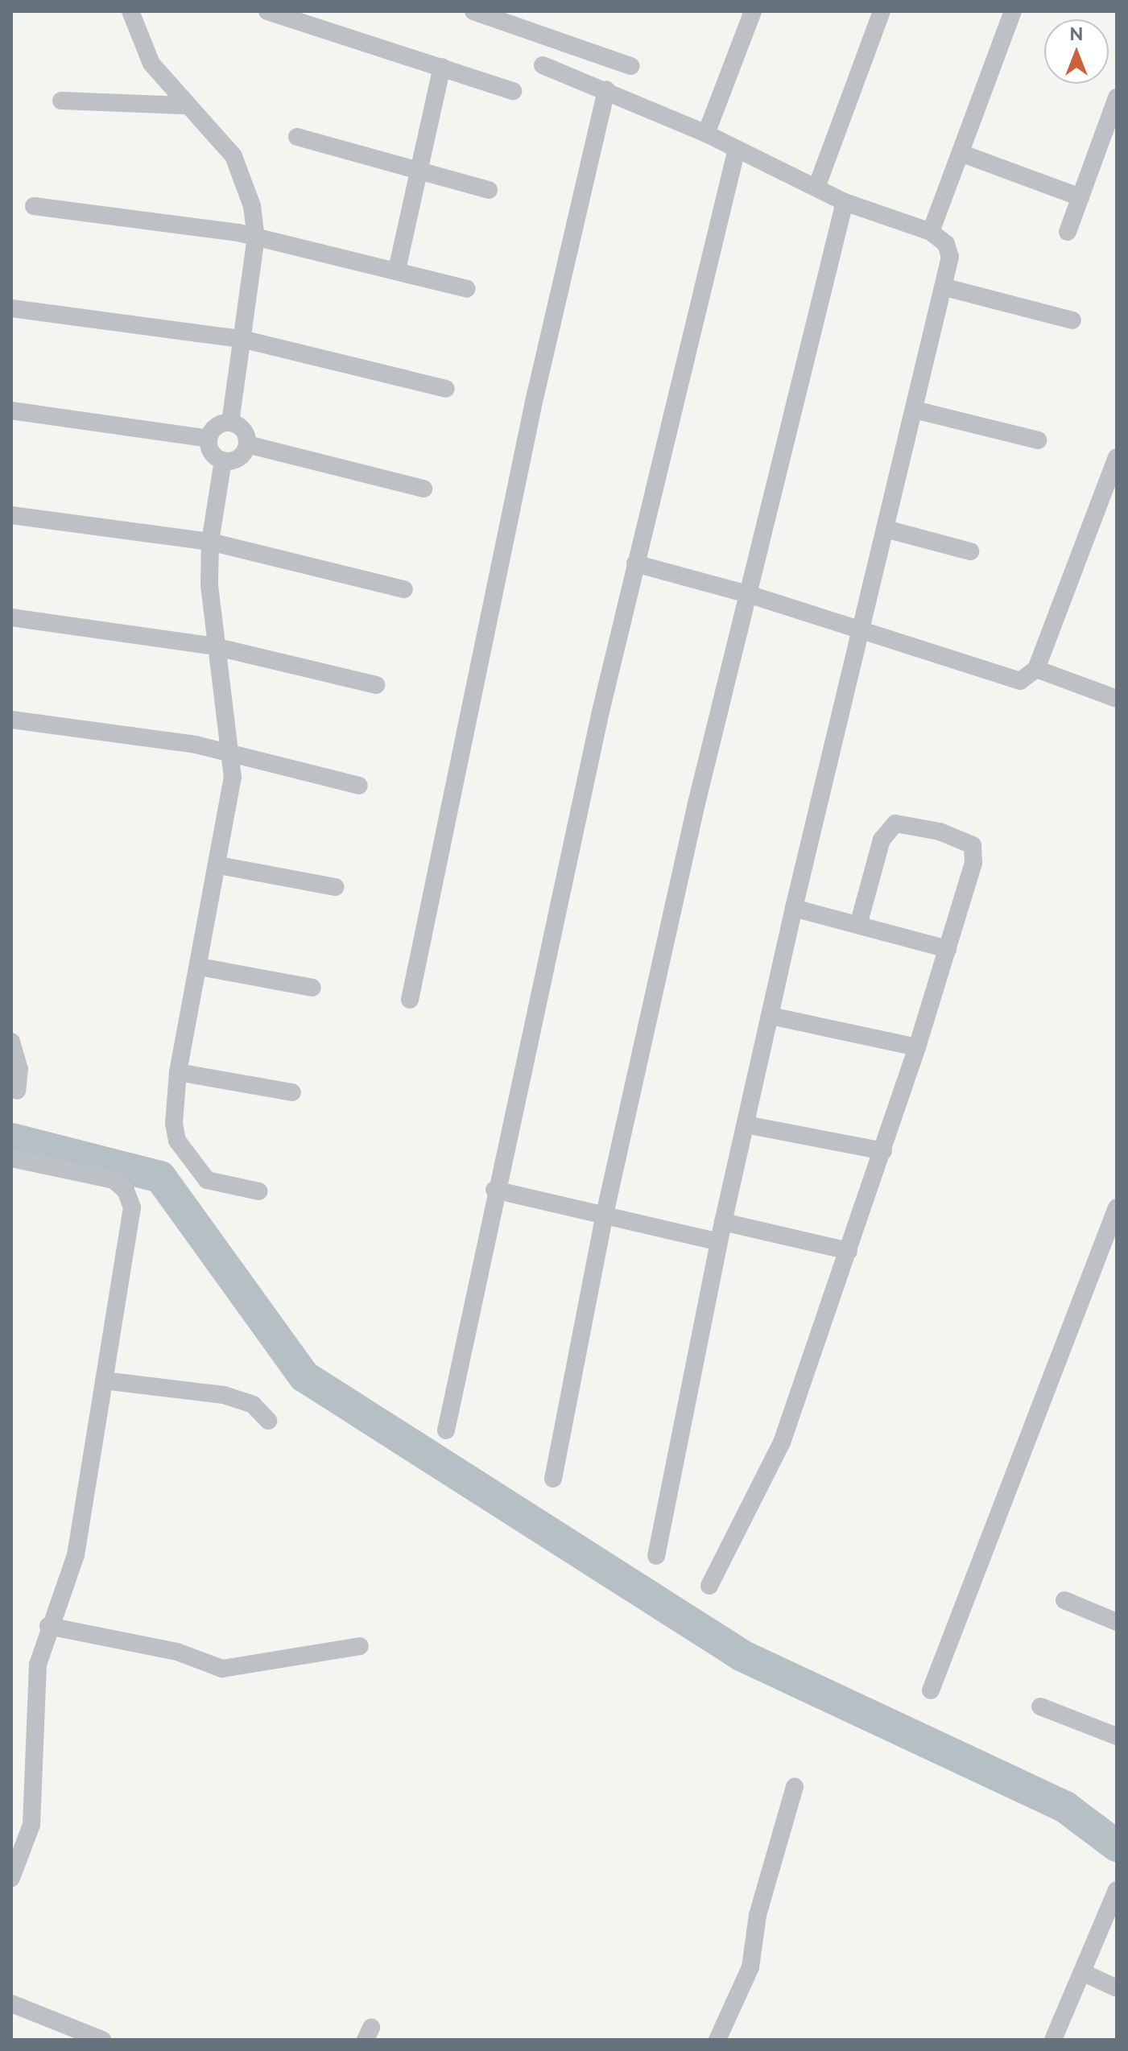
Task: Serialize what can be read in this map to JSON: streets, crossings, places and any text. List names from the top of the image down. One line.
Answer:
{"north":"top"}
